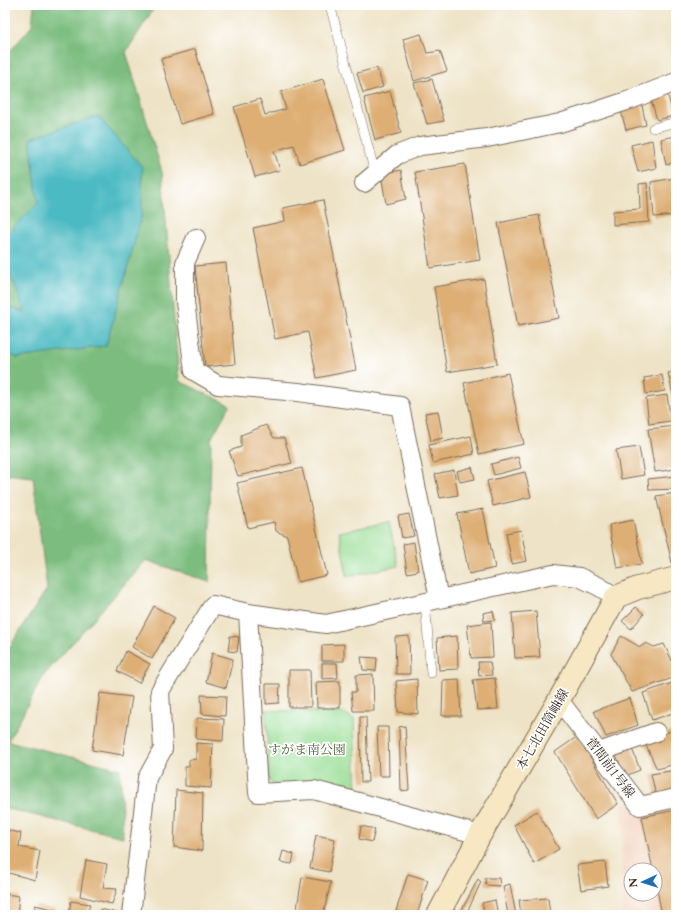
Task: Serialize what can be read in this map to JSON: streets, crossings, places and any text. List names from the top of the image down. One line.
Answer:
{"streets":{"street":["本七北田筒岫線","菅間前1号線"]},"crossings":[["本七北田筒岫線","菅間前1号線"]],"parks":["すがま南公園"],"north":"left"}
